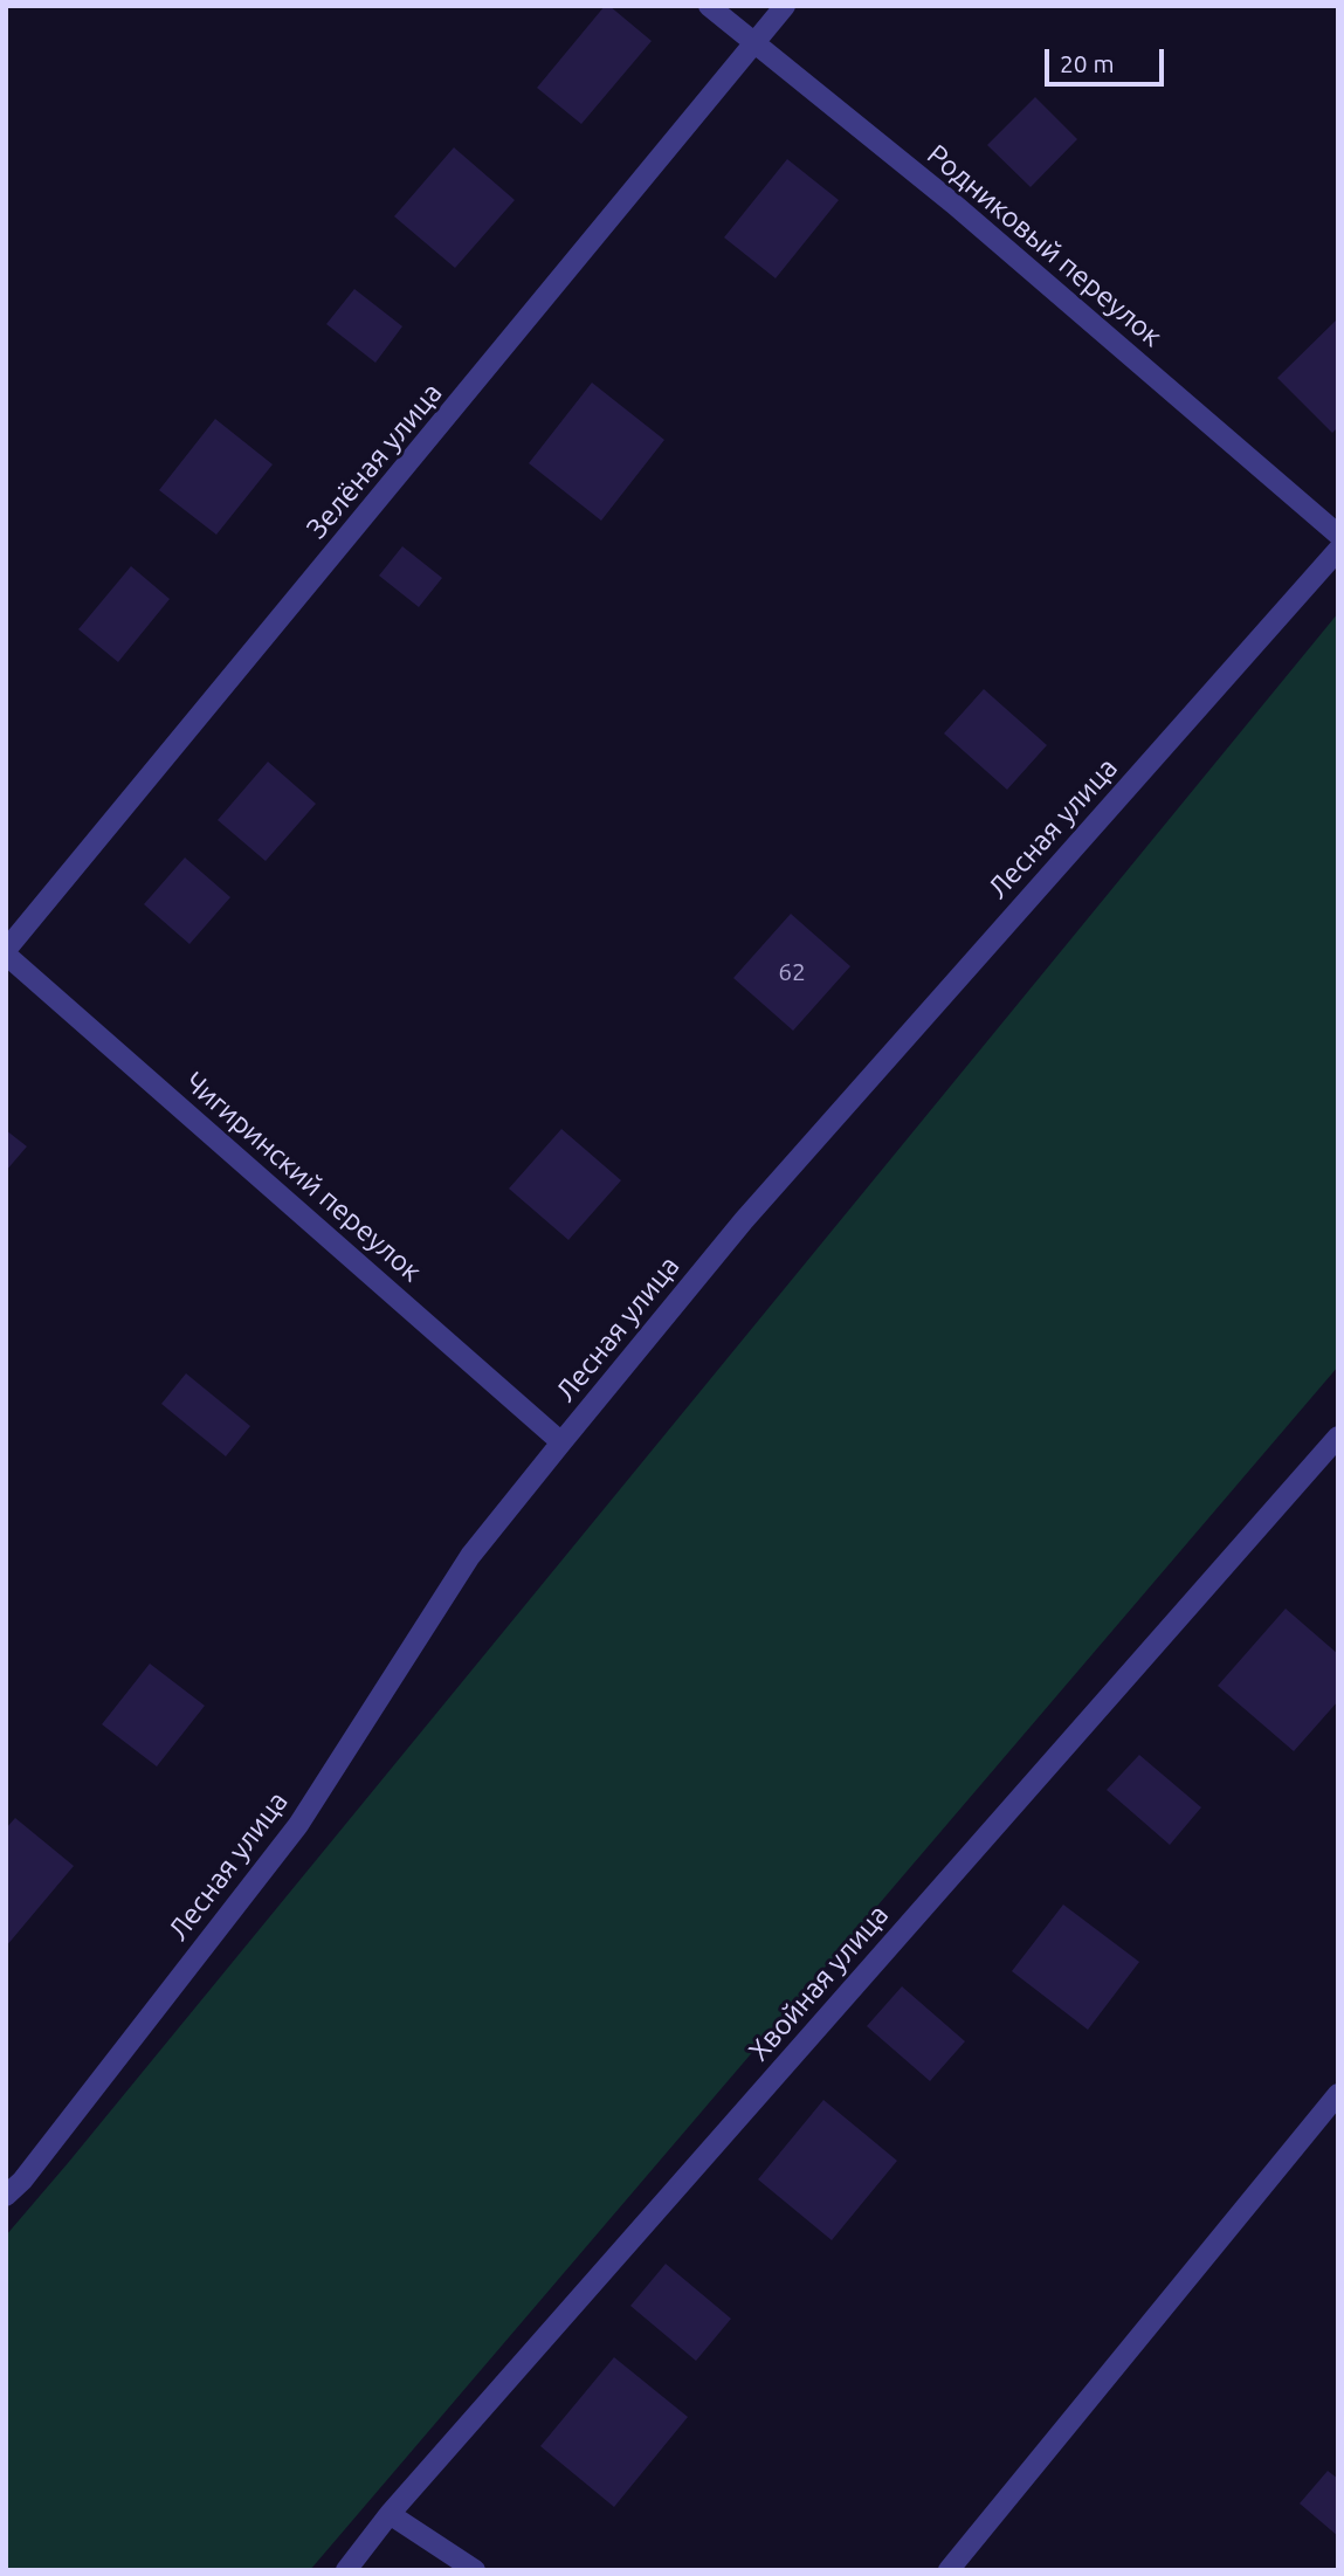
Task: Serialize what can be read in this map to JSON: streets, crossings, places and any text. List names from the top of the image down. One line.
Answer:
{"streets":{"street":["Родниковый переулок","Зелёная улица","Лесная улица","Чигиринский переулок","Хвойная улица"]},"crossings":[["Родниковый переулок","Зелёная улица"],["Зелёная улица","Чигиринский переулок"],["Лесная улица","Чигиринский переулок"]],"house_numbers":["62"],"scale_bar":"20 m"}
